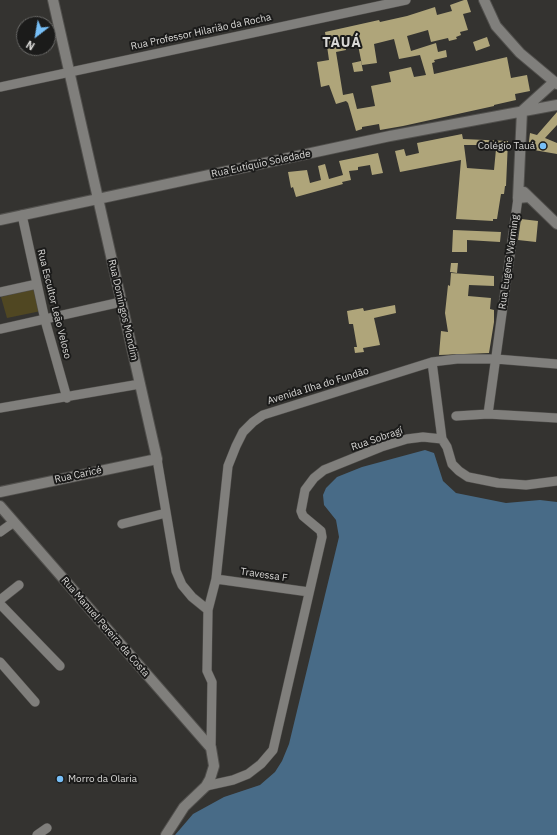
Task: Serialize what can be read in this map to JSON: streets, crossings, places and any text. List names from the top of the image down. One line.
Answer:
{"streets":{"street":["Rua Professor Hilarião da Rocha","Rua Eutíquio Soledade","Rua Eugene Warming","Rua Escultor Leão Veloso","Rua Domingos Mondim","Avenida Ilha do Fundão","Rua Sobragí","Rua Caricé","Travessa F","Rua Manuel Pereira da Costa"]},"crossings":[["Rua Professor Hilarião da Rocha","Rua Domingos Mondim"],["Rua Eutíquio Soledade","Rua Eugene Warming"],["Rua Eutíquio Soledade","Rua Escultor Leão Veloso"],["Rua Eutíquio Soledade","Rua Domingos Mondim"],["Rua Eugene Warming","Avenida Ilha do Fundão"],["Rua Domingos Mondim","Avenida Ilha do Fundão"],["Rua Domingos Mondim","Rua Caricé"],["Avenida Ilha do Fundão","Travessa F"],["Avenida Ilha do Fundão","Rua Manuel Pereira da Costa"],["Rua Sobragí","Travessa F"]],"districts":["TAUÁ"],"places":["Colégio Tauá","Morro da Olaria"],"north":"bottom left"}
